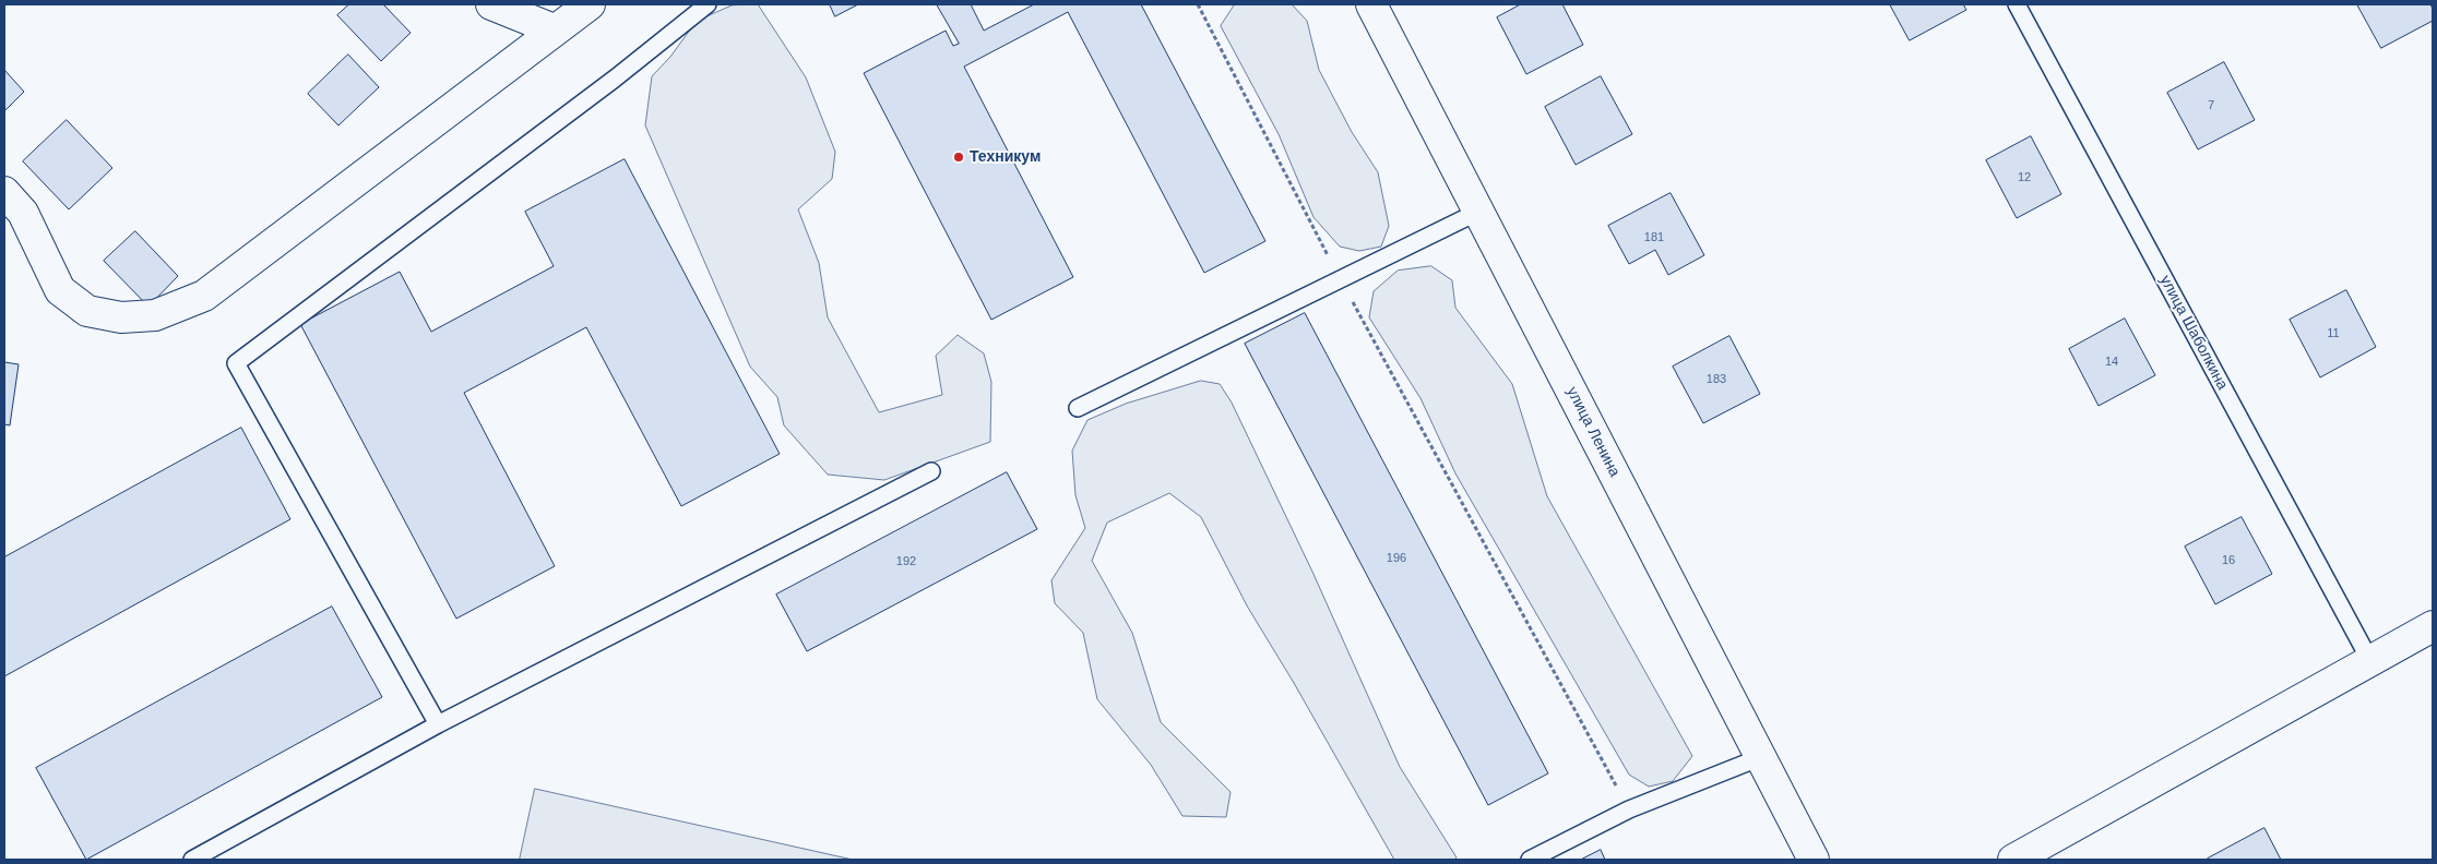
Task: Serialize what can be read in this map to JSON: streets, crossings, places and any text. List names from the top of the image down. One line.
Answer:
{"streets":{"street":["улица Ленина"],"lane":["улица Шаболкина"]},"places":["Техникум"],"house_numbers":["7","12","181","11","14","183","196","16","192"]}
